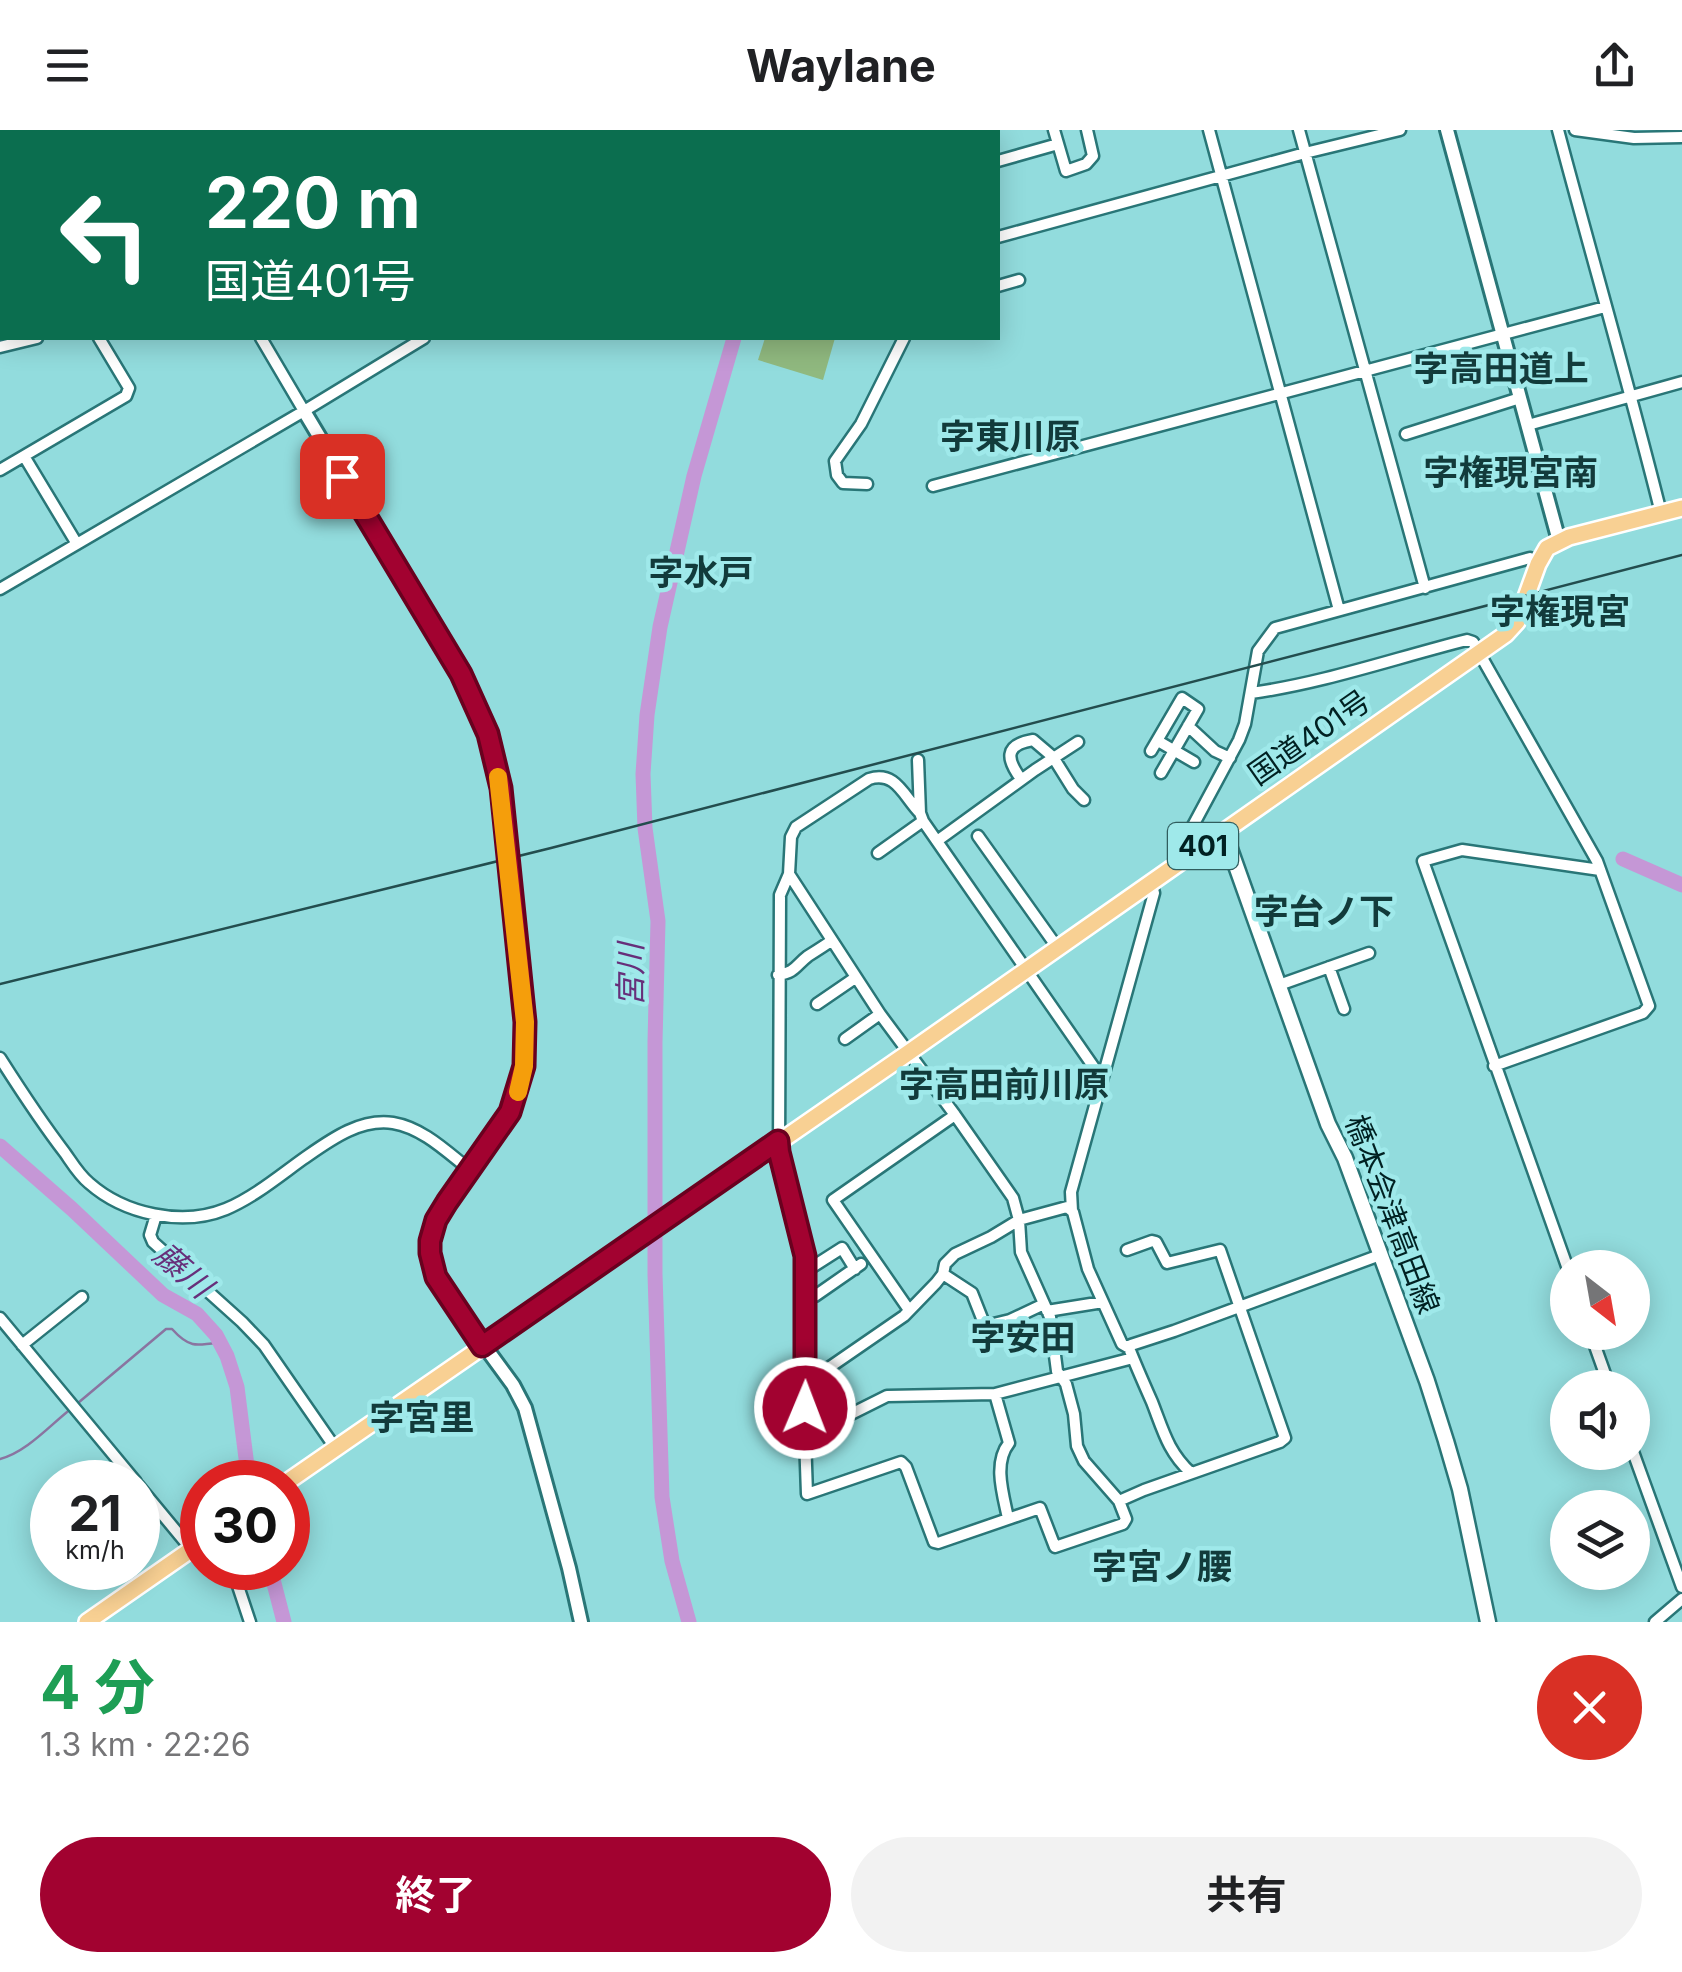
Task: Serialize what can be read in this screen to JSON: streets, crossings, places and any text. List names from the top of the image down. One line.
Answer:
{"streets":{"highway":["国道401号","401"],"main road":["橋本会津高田線"]},"crossings":[["国道401号","401"],["国道401号","橋本会津高田線"]],"districts":["字高田道上","字東川原","字権現宮南","字水戸","字権現宮","字台ノ下","字高田前川原","字安田","字宮里","字宮ノ腰"],"water":["宮川","藤川"],"north":"bottom right","page":{"header":"Waylane","turn":["220 m","国道401号"],"speed":"21 km/h","limit":"30","heading":["4 分","1.3 km · 22:26"],"buttons":["終了","共有"]}}
